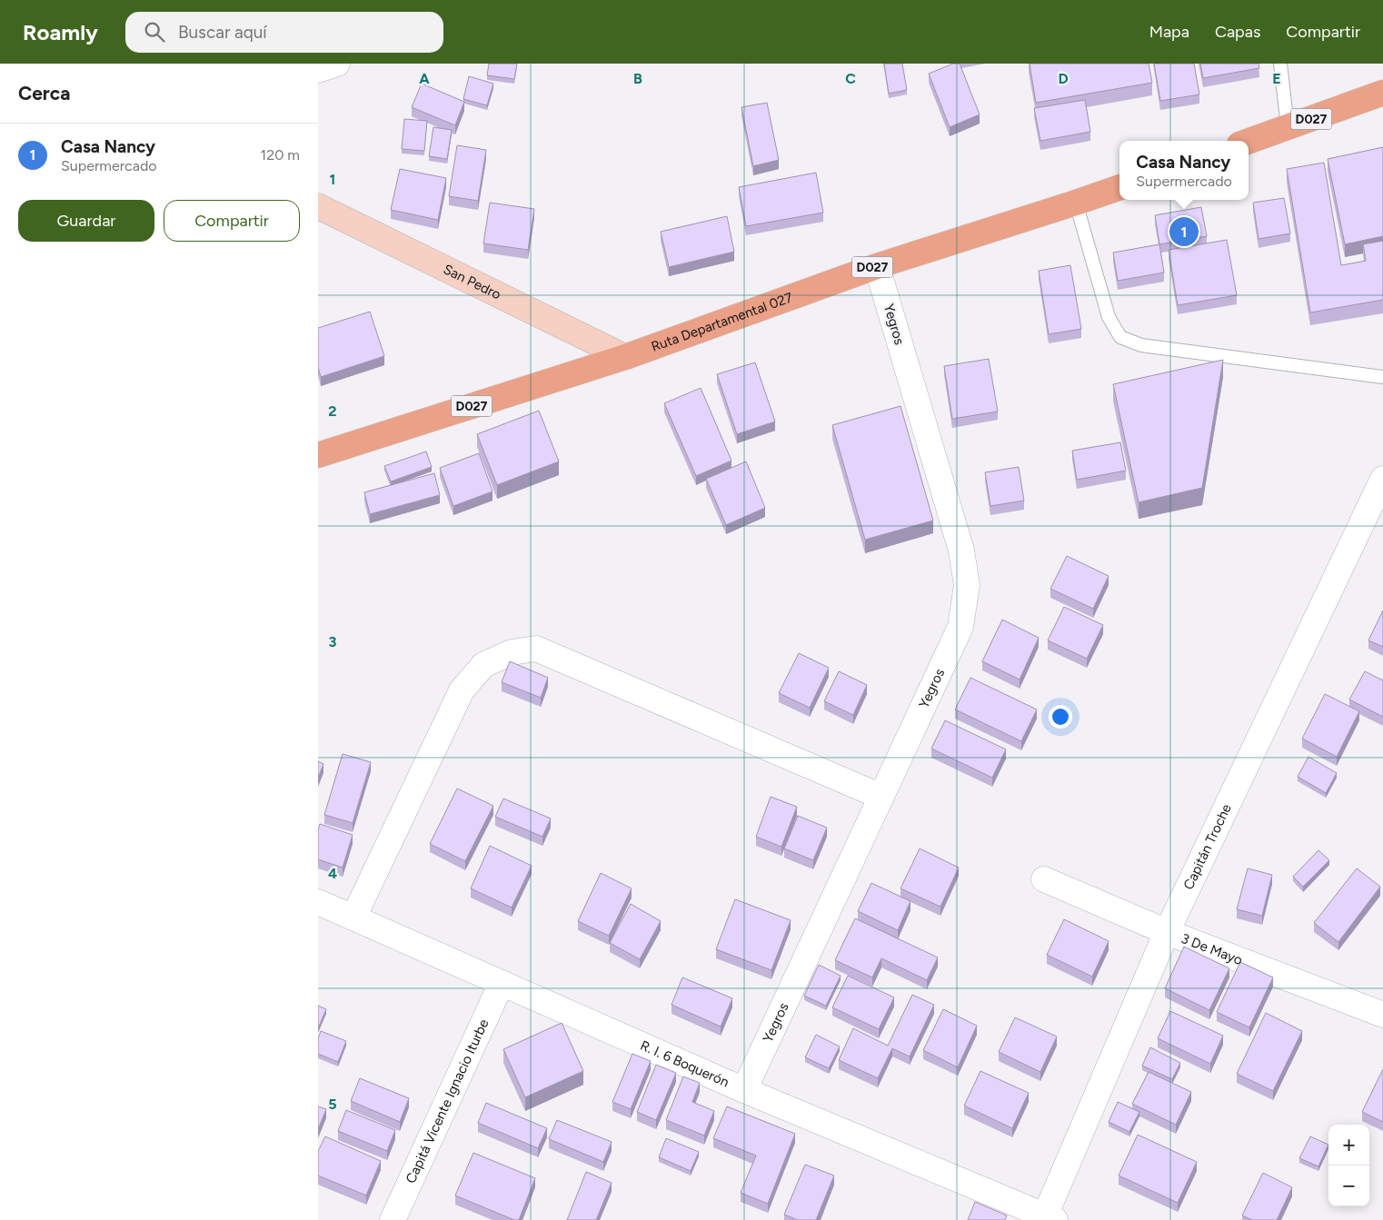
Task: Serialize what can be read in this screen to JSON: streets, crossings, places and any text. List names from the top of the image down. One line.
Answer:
{"streets":{"main road":["D027","San Pedro","Ruta Departamental 027"],"street":["Yegros","Capitán Troche","3 De Mayo","R. I. 6 Boquerón","Capitá Vicente Ignacio Iturbe"]},"crossings":[["San Pedro","Ruta Departamental 027"],["Ruta Departamental 027","Yegros"],["Yegros","R. I. 6 Boquerón"],["Capitán Troche","3 De Mayo"],["Capitán Troche","R. I. 6 Boquerón"],["R. I. 6 Boquerón","Capitá Vicente Ignacio Iturbe"]],"page":{"header":"Roamly","search":"Buscar aquí","nav":["Mapa","Capas","Compartir"],"heading":"Cerca","list":[{"mark":"1","name":"Casa Nancy","note":"Supermercado","value":"120 m"}],"popup":["Casa Nancy","Supermercado"],"buttons":["Guardar","Compartir"],"pins":"1","map_buttons":["+","−"]},"grid":{"columns":["A","B","C","D","E"],"rows":["1","2","3","4","5"]}}
